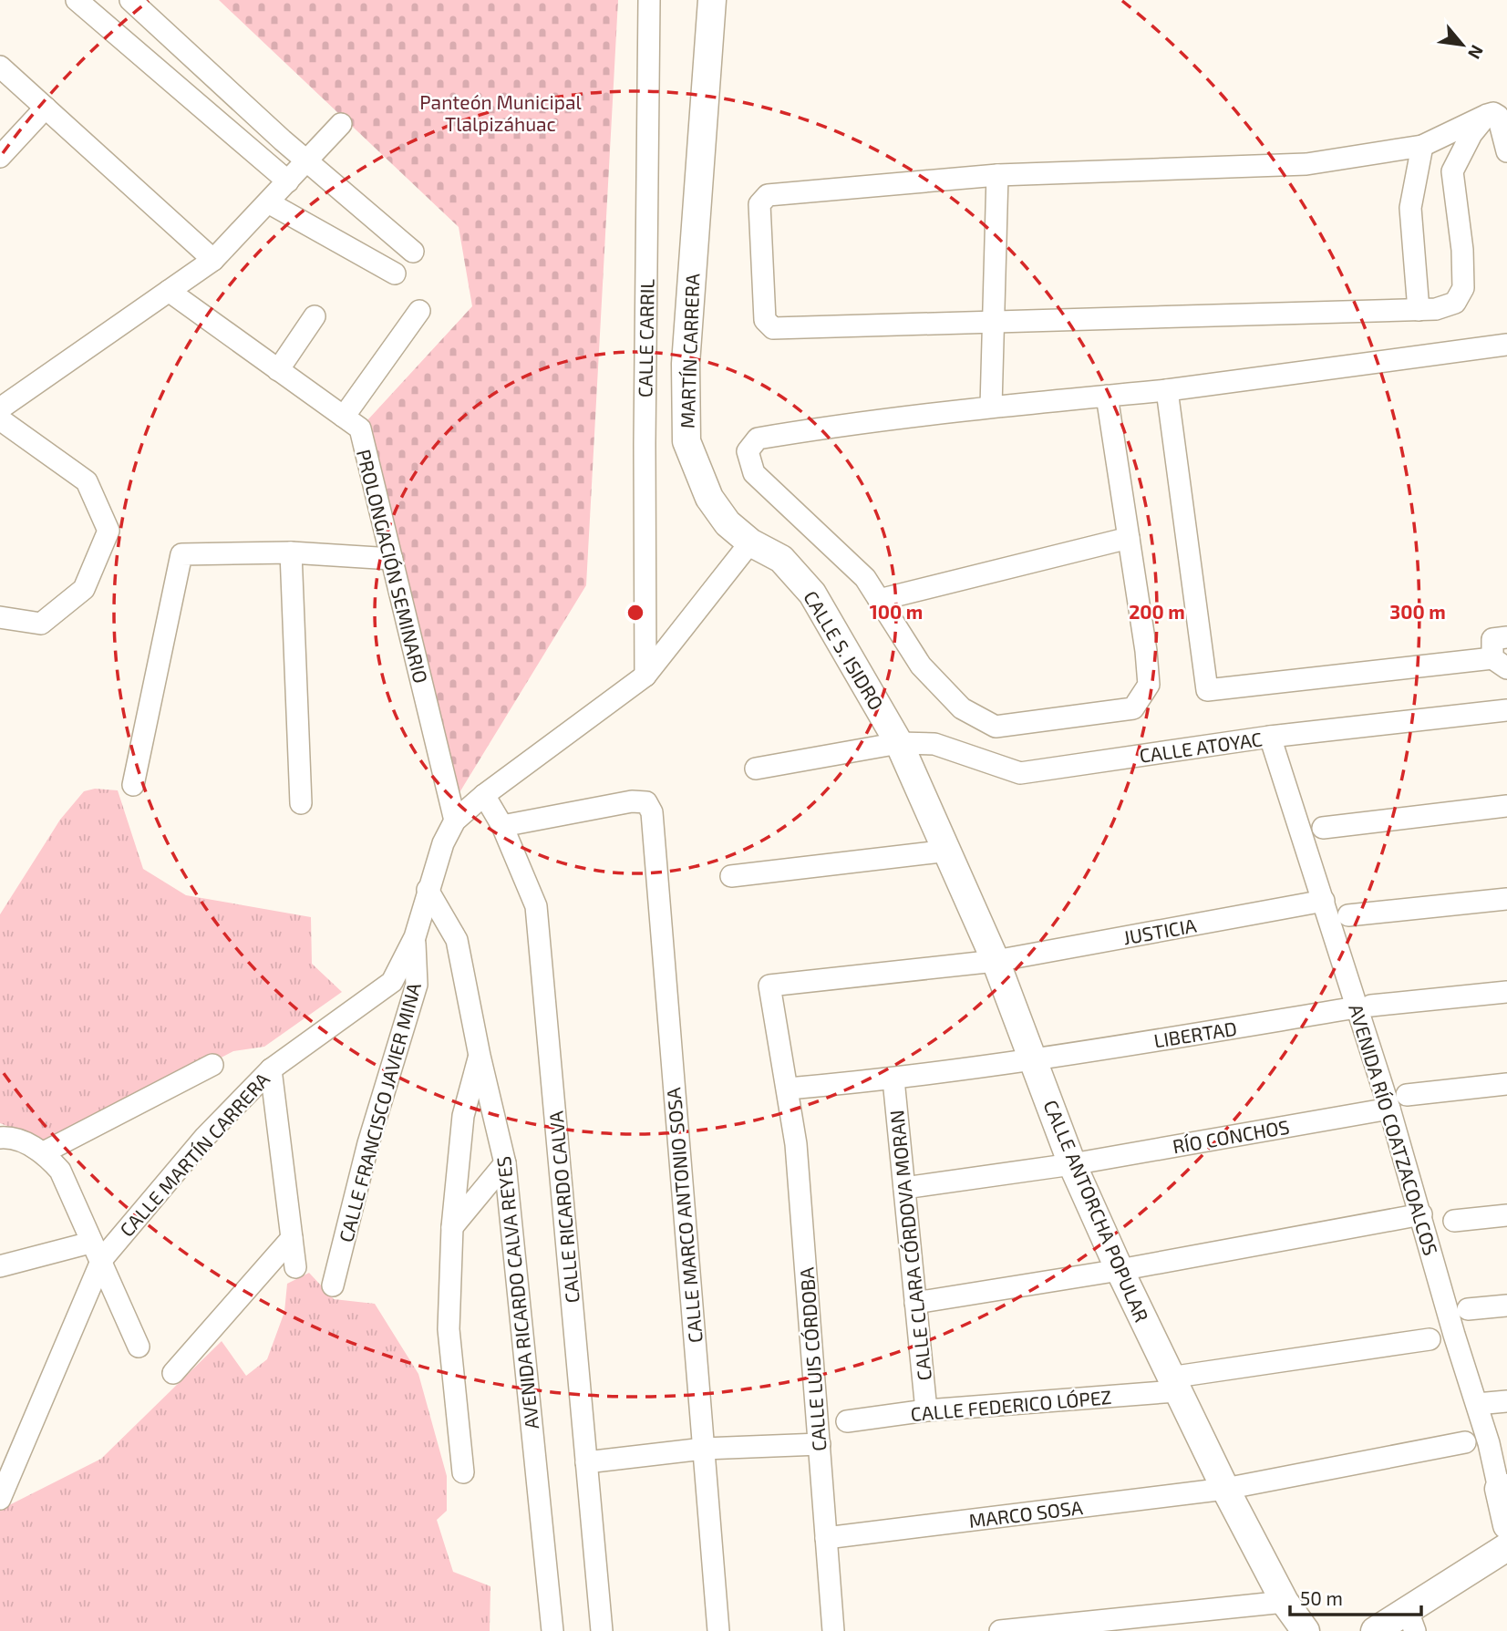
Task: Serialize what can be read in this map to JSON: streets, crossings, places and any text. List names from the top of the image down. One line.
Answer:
{"streets":{"main road":["MARTÍN CARRERA","CALLE S. ISIDRO","AVENIDA RÍO COATZACOALCOS","CALLE ANTORCHA POPULAR"],"street":["CALLE CARRIL","PROLONGACIÓN SEMINARIO","CALLE ATOYAC","JUSTICIA","LIBERTAD","CALLE FRANCISCO JAVIER MINA","RÍO CONCHOS","CALLE MARTÍN CARRERA","CALLE RICARDO CALVA","CALLE MARCO ANTONIO SOSA","CALLE CLARA CÓRDOVA MORAN","AVENIDA RICARDO CALVA REYES","CALLE LUIS CÓRDOBA","CALLE FEDERICO LÓPEZ","MARCO SOSA"]},"crossings":[["MARTÍN CARRERA","CALLE S. ISIDRO"],["PROLONGACIÓN SEMINARIO","CALLE MARTÍN CARRERA"],["CALLE S. ISIDRO","CALLE ATOYAC"],["CALLE S. ISIDRO","CALLE ANTORCHA POPULAR"],["CALLE ATOYAC","AVENIDA RÍO COATZACOALCOS"],["CALLE ATOYAC","CALLE ANTORCHA POPULAR"],["JUSTICIA","AVENIDA RÍO COATZACOALCOS"],["JUSTICIA","CALLE ANTORCHA POPULAR"],["JUSTICIA","CALLE LUIS CÓRDOBA"],["LIBERTAD","AVENIDA RÍO COATZACOALCOS"],["LIBERTAD","CALLE ANTORCHA POPULAR"],["LIBERTAD","CALLE CLARA CÓRDOVA MORAN"],["LIBERTAD","CALLE LUIS CÓRDOBA"],["CALLE FRANCISCO JAVIER MINA","CALLE MARTÍN CARRERA"],["AVENIDA RÍO COATZACOALCOS","RÍO CONCHOS"],["RÍO CONCHOS","CALLE ANTORCHA POPULAR"],["RÍO CONCHOS","CALLE CLARA CÓRDOVA MORAN"],["CALLE MARTÍN CARRERA","CALLE RICARDO CALVA"],["CALLE MARTÍN CARRERA","AVENIDA RICARDO CALVA REYES"],["CALLE RICARDO CALVA","CALLE MARCO ANTONIO SOSA"],["CALLE ANTORCHA POPULAR","CALLE FEDERICO LÓPEZ"],["CALLE ANTORCHA POPULAR","MARCO SOSA"],["CALLE CLARA CÓRDOVA MORAN","CALLE FEDERICO LÓPEZ"],["CALLE LUIS CÓRDOBA","MARCO SOSA"]],"parks":["Panteón Municipal Tlalpizáhuac"],"scale_bar":"50 m","north":"bottom right","rings":["100 m","200 m","300 m"]}
